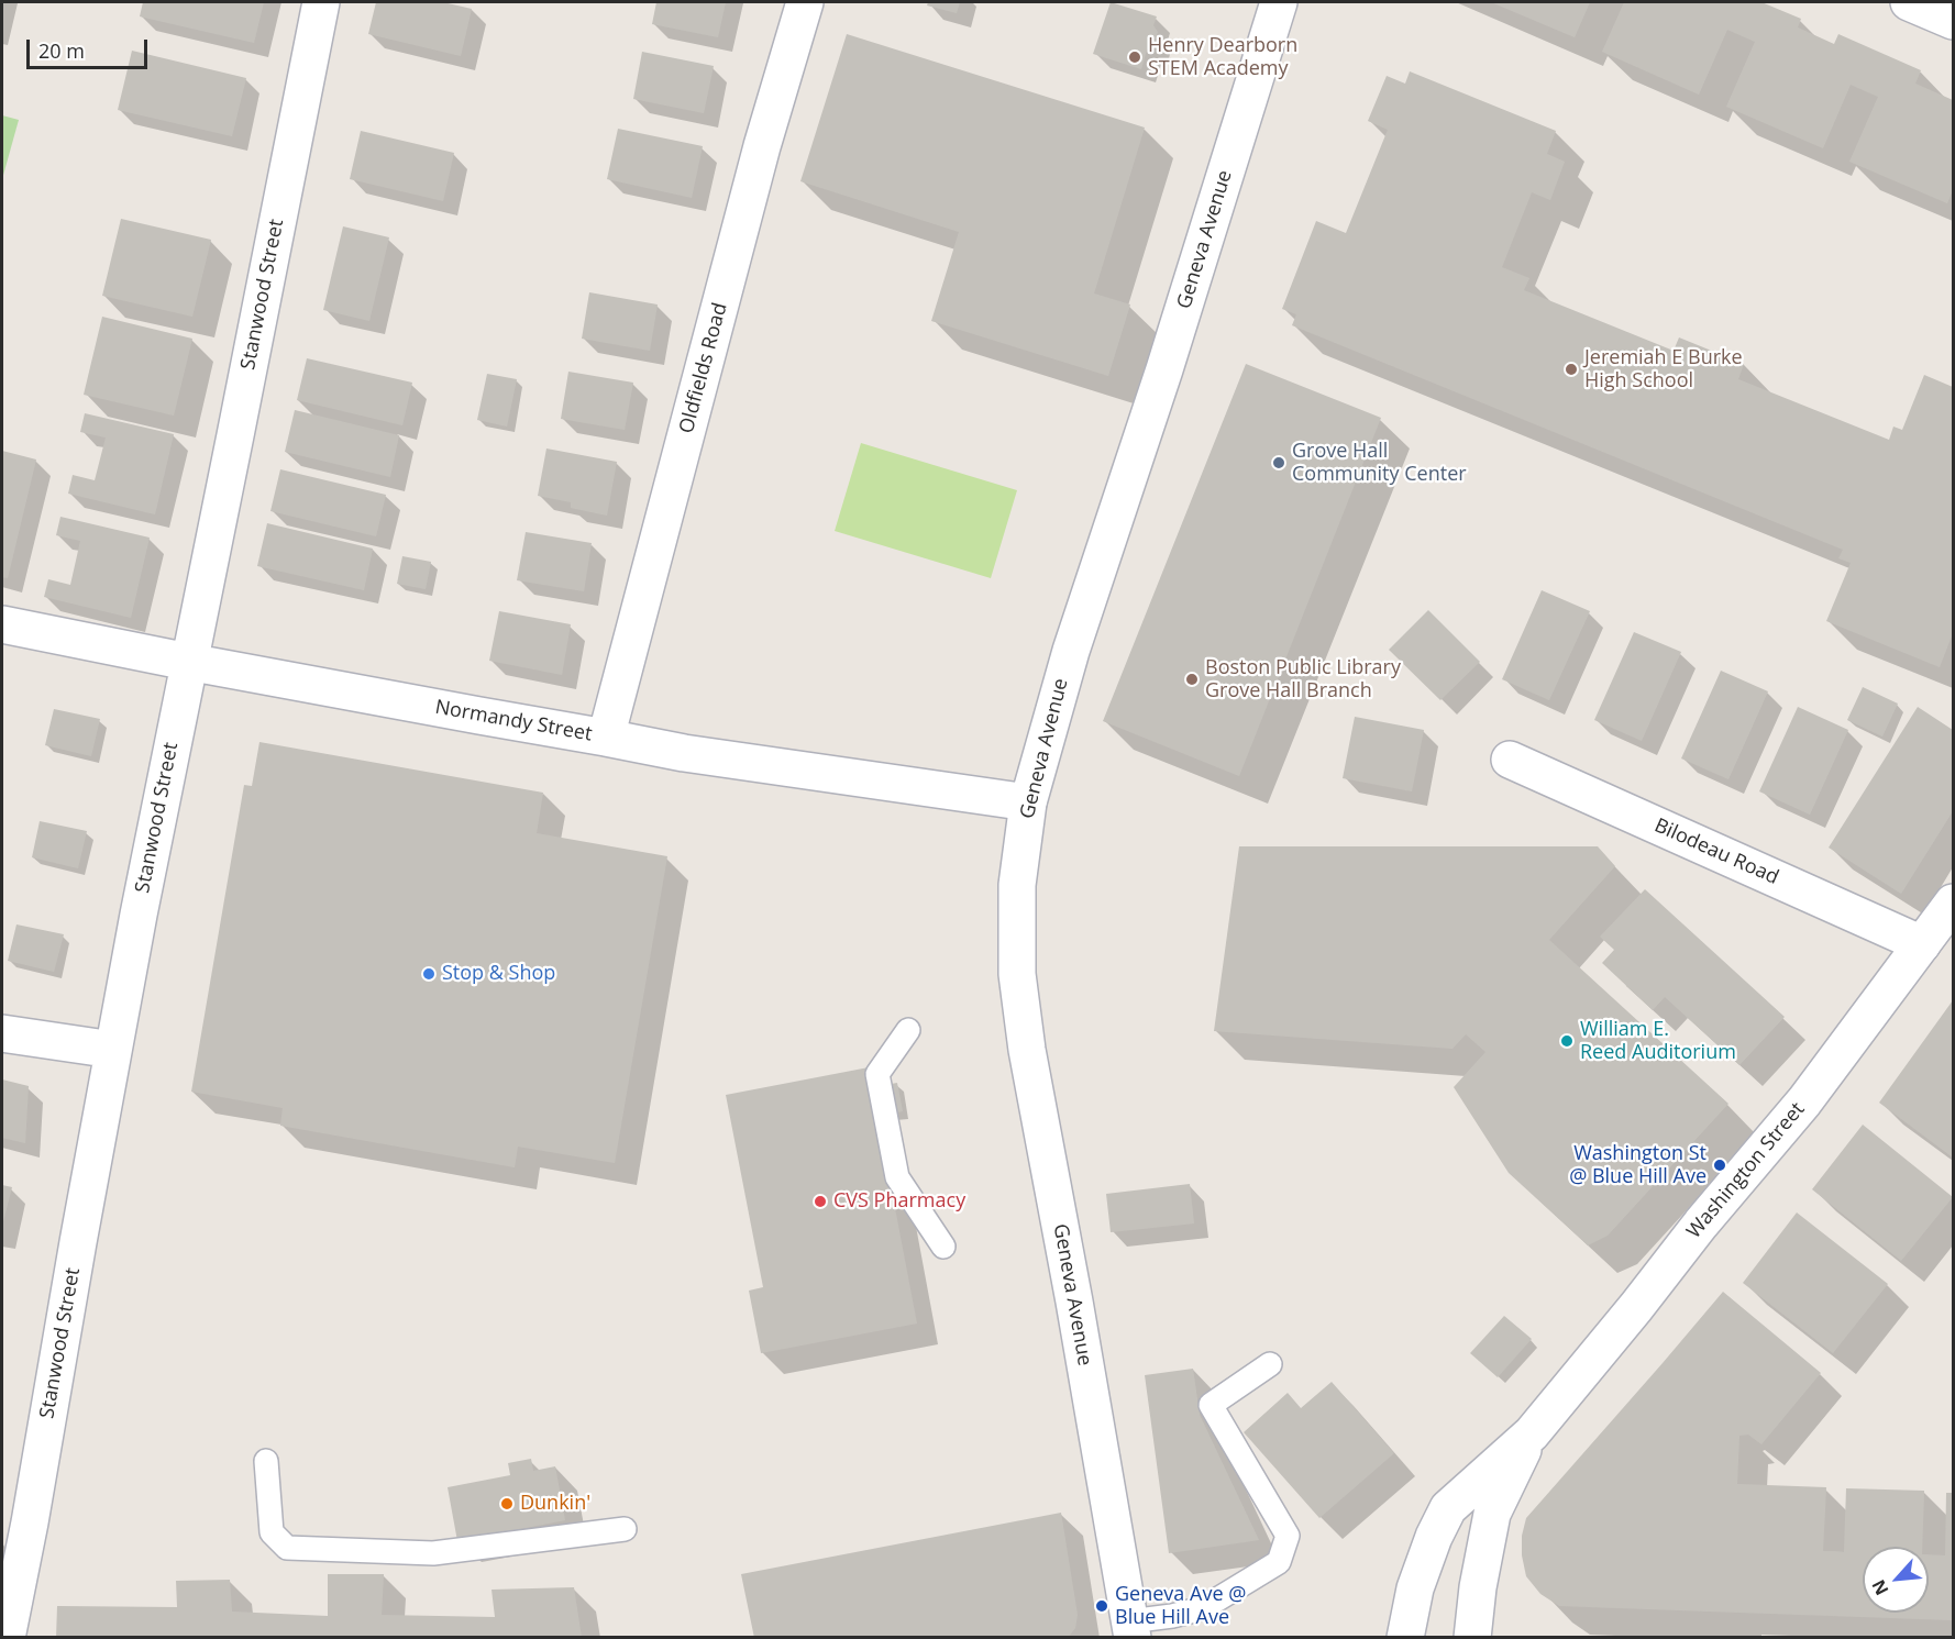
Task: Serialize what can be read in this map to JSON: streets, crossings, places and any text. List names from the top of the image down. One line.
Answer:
{"streets":{"street":["Geneva Avenue","Stanwood Street","Oldfields Road","Normandy Street","Bilodeau Road","Washington Street"]},"crossings":[["Geneva Avenue","Normandy Street"],["Stanwood Street","Normandy Street"],["Oldfields Road","Normandy Street"],["Bilodeau Road","Washington Street"]],"places":["Henry Dearborn STEM Academy","Jeremiah E Burke High School","Grove Hall Community Center","Boston Public Library Grove Hall Branch","Stop & Shop","William E. Reed Auditorium","Washington St @ Blue Hill Ave","CVS Pharmacy","Dunkin'","Geneva Ave @ Blue Hill Ave"],"scale_bar":"20 m","north":"bottom left"}
